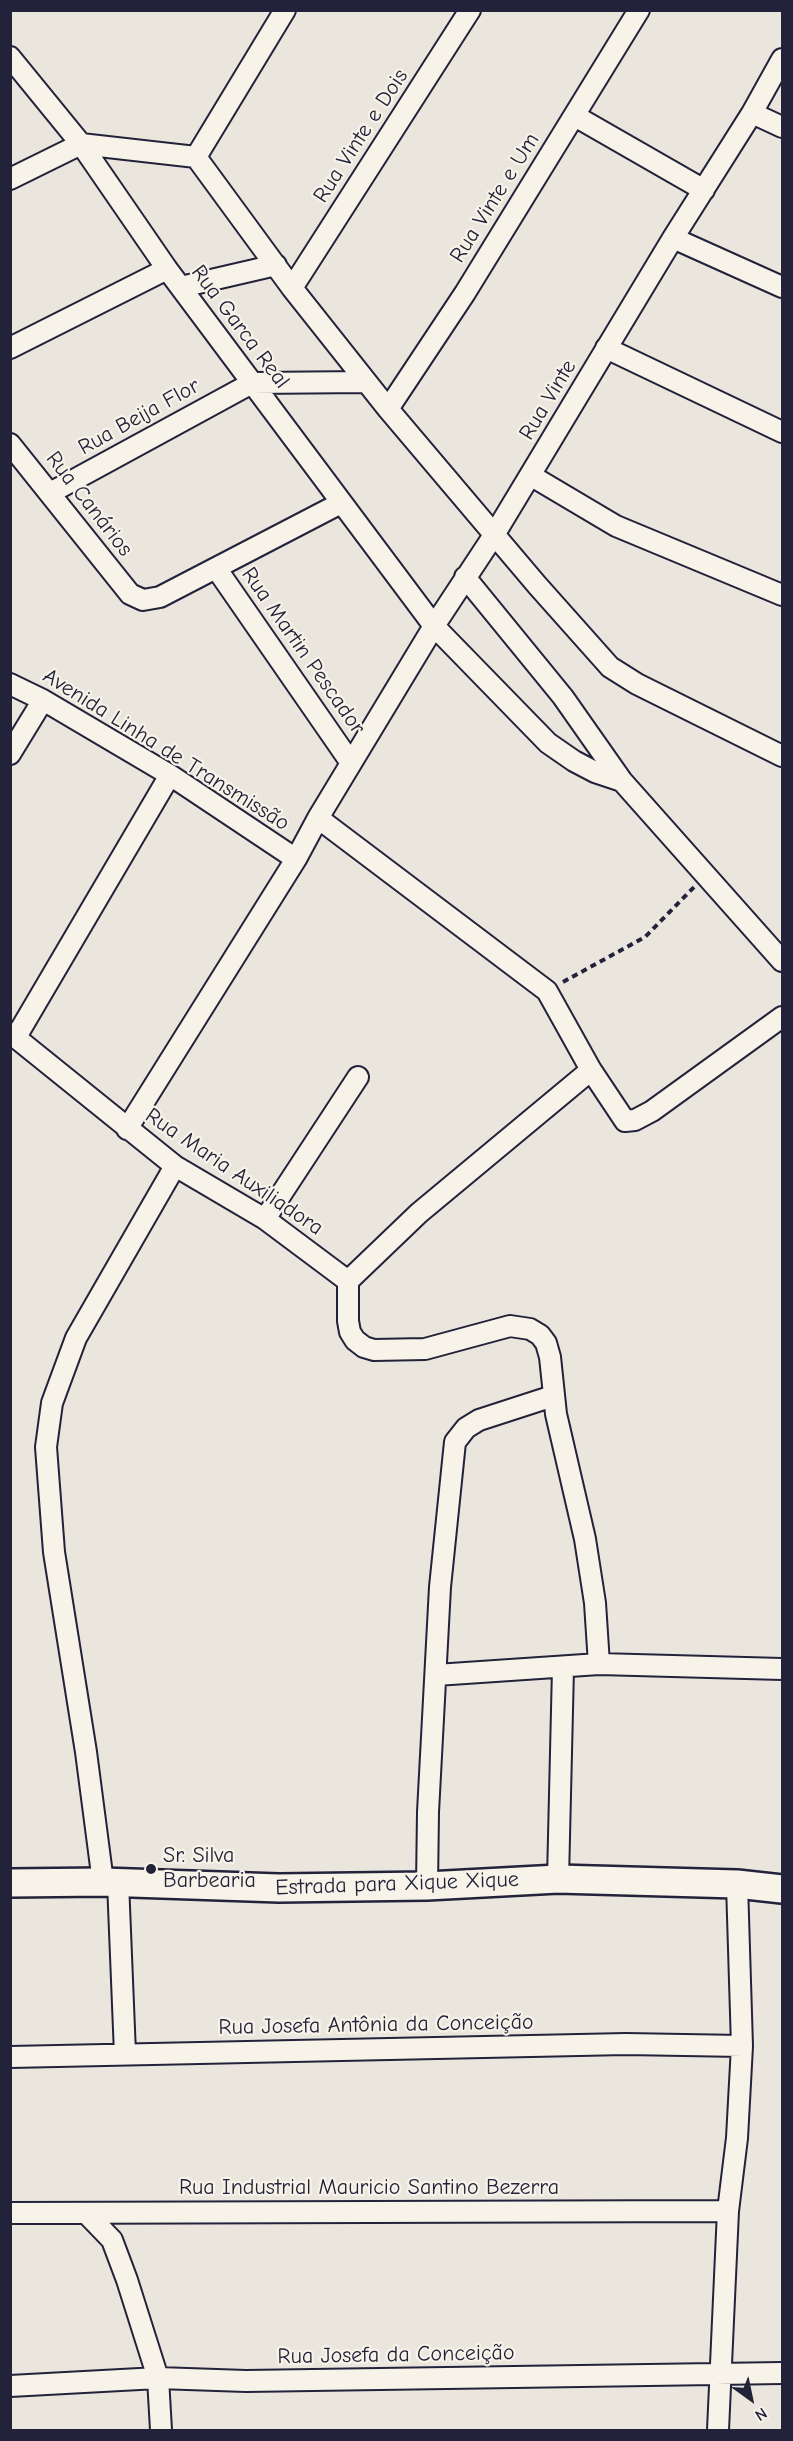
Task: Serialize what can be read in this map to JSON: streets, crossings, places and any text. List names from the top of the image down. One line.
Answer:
{"streets":{"street":["Rua Vinte e Dois","Rua Vinte e Um","Rua Garca Real","Rua Vinte","Rua Beija Flor","Rua Canários","Rua Martin Pescador","Avenida Linha de Transmissão","Rua Maria Auxiliadora","Estrada para Xique Xique","Rua Josefa Antônia da Conceição","Rua Industrial Mauricio Santino Bezerra","Rua Josefa da Conceição"]},"crossings":[["Rua Garca Real","Rua Vinte"],["Rua Garca Real","Rua Beija Flor"],["Rua Vinte","Rua Martin Pescador"],["Rua Vinte","Avenida Linha de Transmissão"],["Rua Vinte","Rua Maria Auxiliadora"],["Rua Beija Flor","Rua Canários"],["Rua Canários","Rua Martin Pescador"]],"places":["Sr. Silva Barbearia"],"north":"bottom right"}
